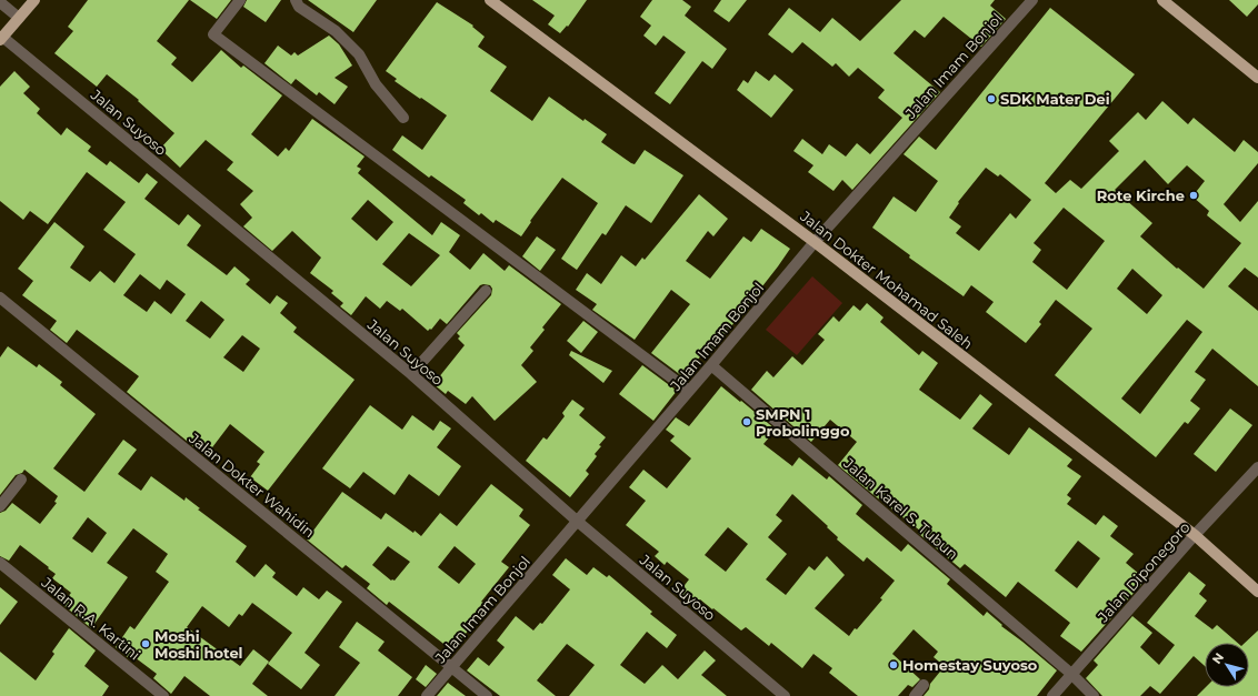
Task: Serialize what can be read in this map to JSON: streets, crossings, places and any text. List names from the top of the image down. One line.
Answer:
{"streets":{"main road":["Jalan Dokter Mohamad Saleh"],"street":["Jalan Imam Bonjol","Jalan Suyoso","Jalan Dokter Wahidin","Jalan Karel S. Tubun","Jalan Diponegoro","Jalan R.A. Kartini"]},"crossings":[["Jalan Imam Bonjol","Jalan Suyoso"],["Jalan Imam Bonjol","Jalan Dokter Mohamad Saleh"],["Jalan Imam Bonjol","Jalan Dokter Wahidin"],["Jalan Imam Bonjol","Jalan Karel S. Tubun"],["Jalan Dokter Mohamad Saleh","Jalan Diponegoro"],["Jalan Karel S. Tubun","Jalan Diponegoro"]],"places":["SDK Mater Dei","Rote Kirche","SMPN 1 Probolinggo","Moshi Moshi hotel","Homestay Suyoso"],"north":"top left"}
